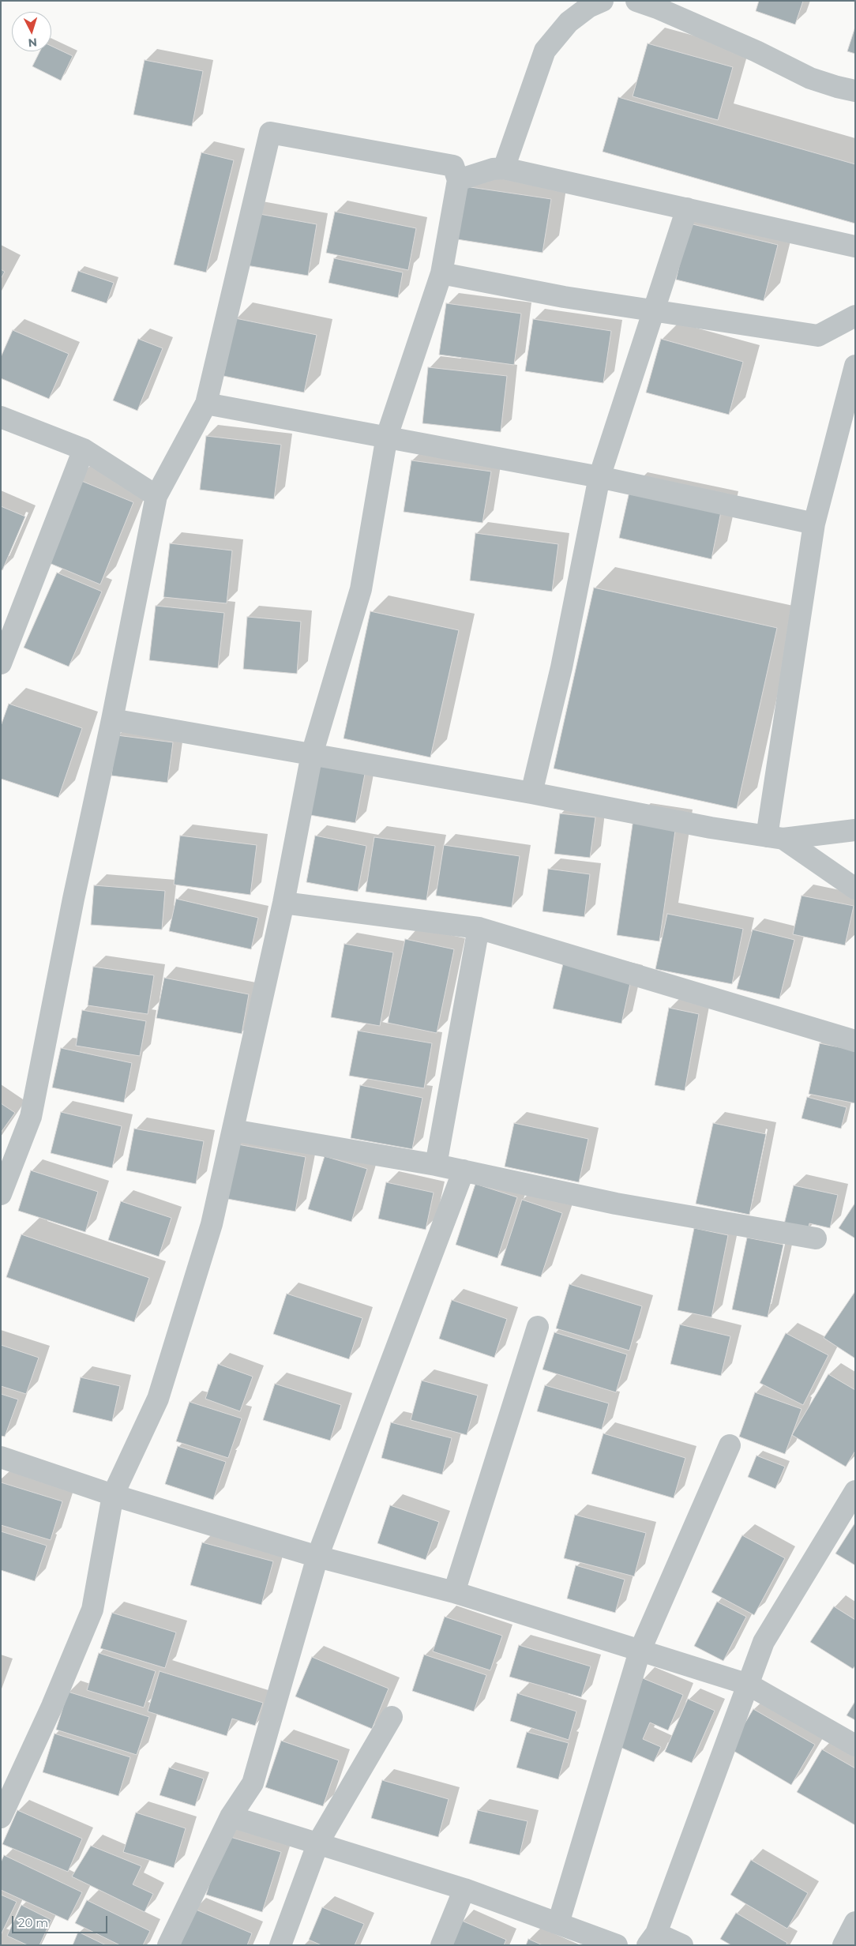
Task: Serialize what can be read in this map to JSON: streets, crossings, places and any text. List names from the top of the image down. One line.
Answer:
{"scale_bar":"20 m","north":"bottom"}
